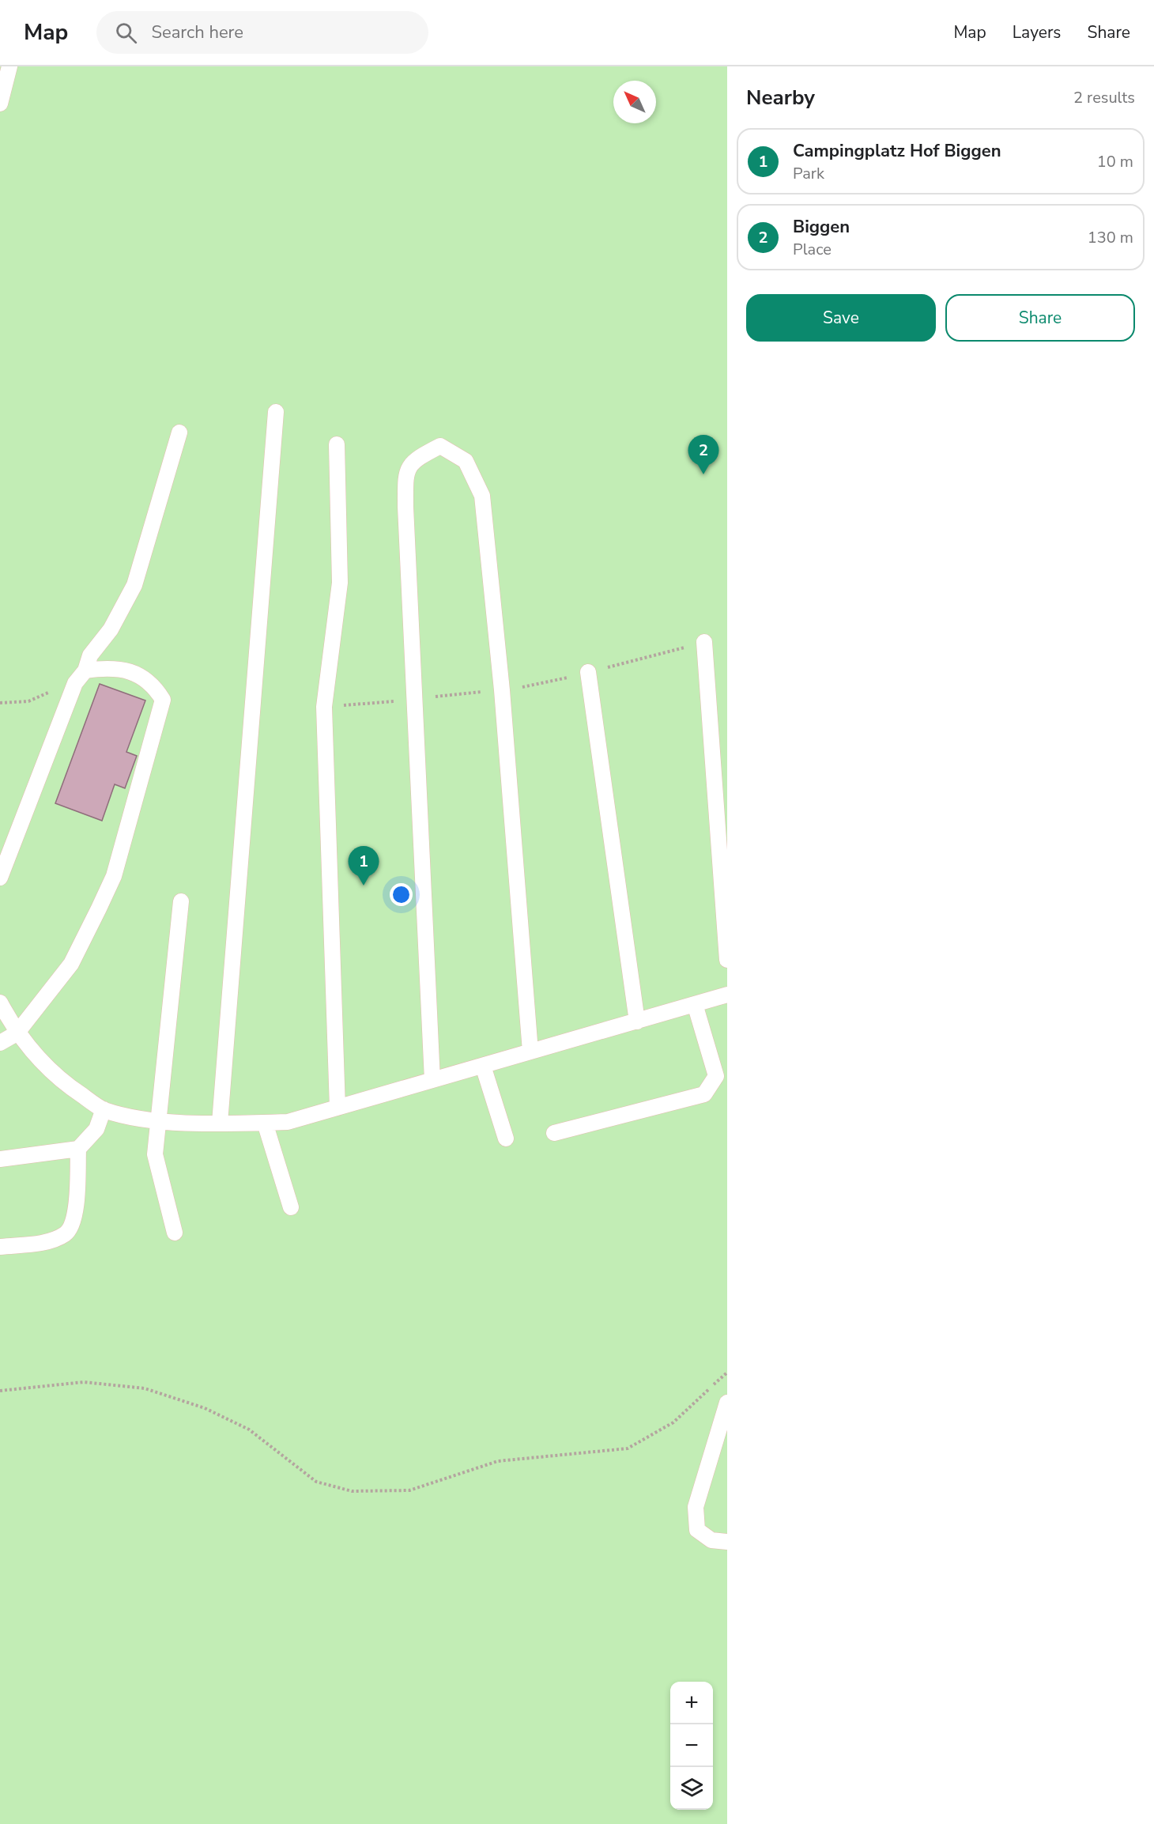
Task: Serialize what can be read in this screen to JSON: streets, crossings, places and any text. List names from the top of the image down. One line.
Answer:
{"north":"top left","page":{"header":"Map","search":"Search here","nav":["Map","Layers","Share"],"heading":["Nearby","2 results"],"list":[{"mark":"1","name":"Campingplatz Hof Biggen","note":"Park","value":"10 m"},{"mark":"2","name":"Biggen","note":"Place","value":"130 m"}],"buttons":["Save","Share"],"pins":["2","1"],"map_buttons":["+","−"]}}
